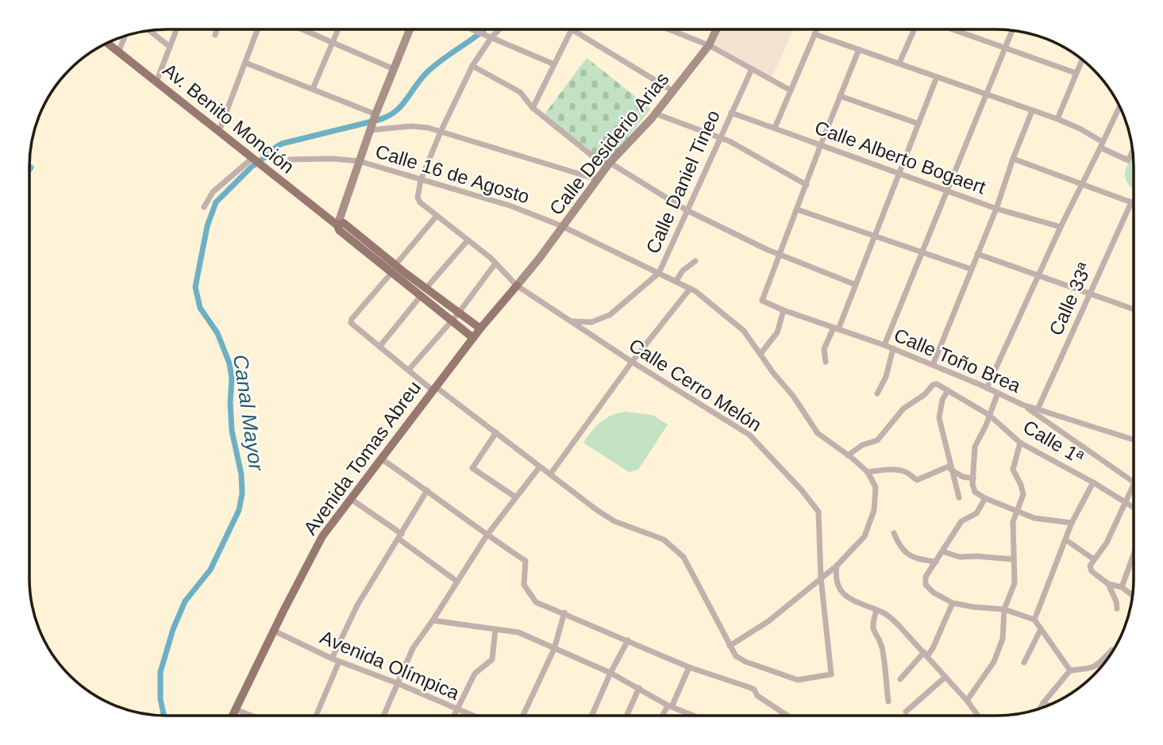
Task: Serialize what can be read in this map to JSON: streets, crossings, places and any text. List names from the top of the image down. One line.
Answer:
{"streets":{"main road":["Av. Benito Monción","Calle Desiderio Arias","Avenida Tomas Abreu"],"street":["Calle Alberto Bogaert","Calle 16 de Agosto","Calle Daniel Tineo","Calle 33ª","Calle Toño Brea","Calle Cerro Melón","Calle 1ª","Avenida Olímpica"]},"crossings":[["Av. Benito Monción","Calle Cerro Melón"],["Av. Benito Monción","Avenida Tomas Abreu"],["Calle Desiderio Arias","Calle 16 de Agosto"],["Calle Desiderio Arias","Calle Cerro Melón"],["Calle Desiderio Arias","Avenida Tomas Abreu"],["Calle Alberto Bogaert","Calle Daniel Tineo"],["Calle 16 de Agosto","Calle Daniel Tineo"],["Calle 16 de Agosto","Calle Cerro Melón"],["Calle Daniel Tineo","Calle Cerro Melón"],["Calle 33ª","Calle Toño Brea"],["Calle Cerro Melón","Avenida Tomas Abreu"],["Avenida Tomas Abreu","Avenida Olímpica"]],"water":["Canal Mayor"]}
